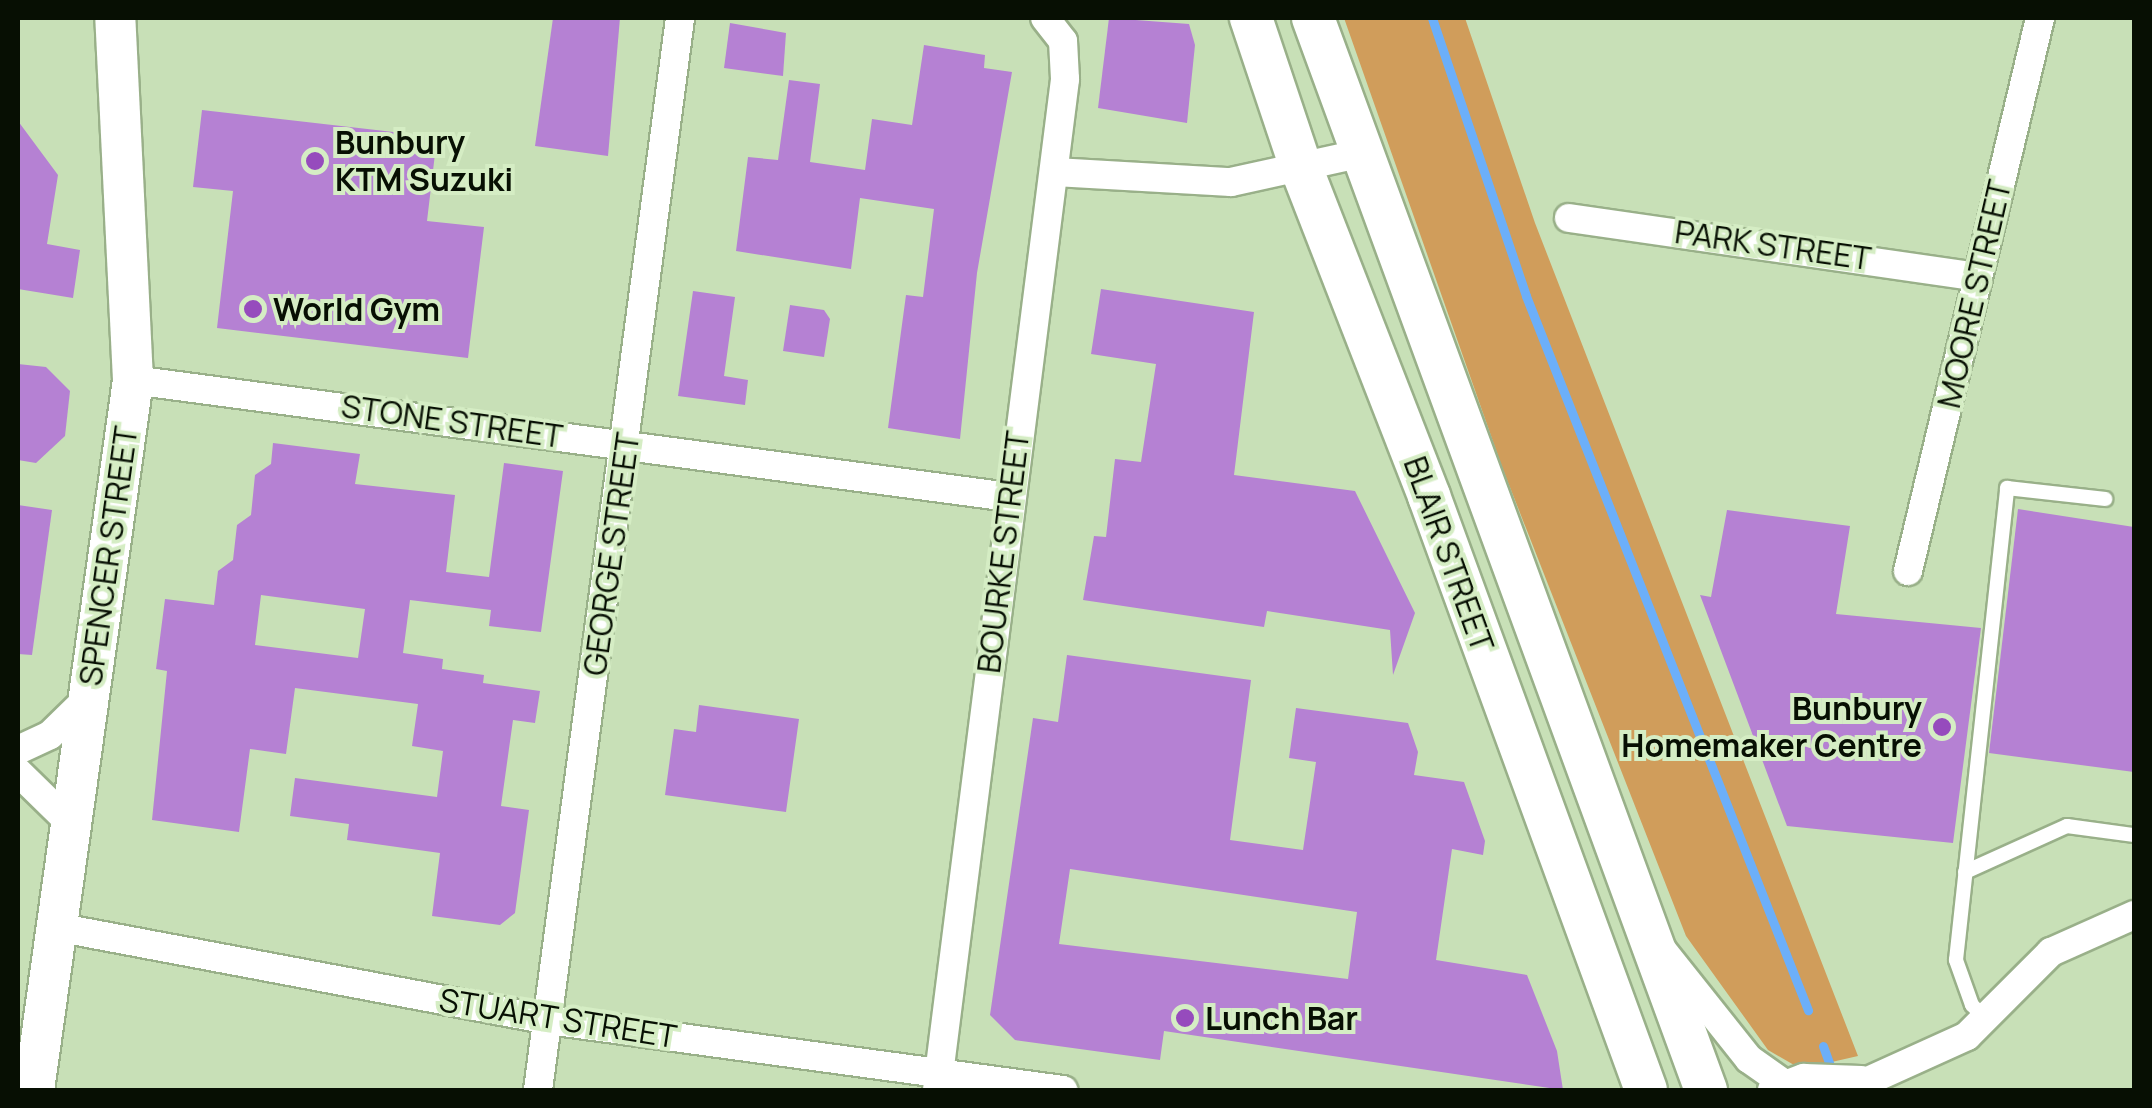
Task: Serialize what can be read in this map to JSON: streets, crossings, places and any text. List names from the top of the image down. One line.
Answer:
{"streets":{"main road":["BLAIR STREET","SPENCER STREET"],"street":["PARK STREET","MOORE STREET","STONE STREET","BOURKE STREET","GEORGE STREET","STUART STREET"]},"crossings":[["PARK STREET","MOORE STREET"],["STONE STREET","BOURKE STREET"],["STONE STREET","GEORGE STREET"],["STONE STREET","SPENCER STREET"],["BOURKE STREET","STUART STREET"],["GEORGE STREET","STUART STREET"],["SPENCER STREET","STUART STREET"]],"places":["Bunbury KTM Suzuki","World Gym","Bunbury Homemaker Centre","Lunch Bar"]}
